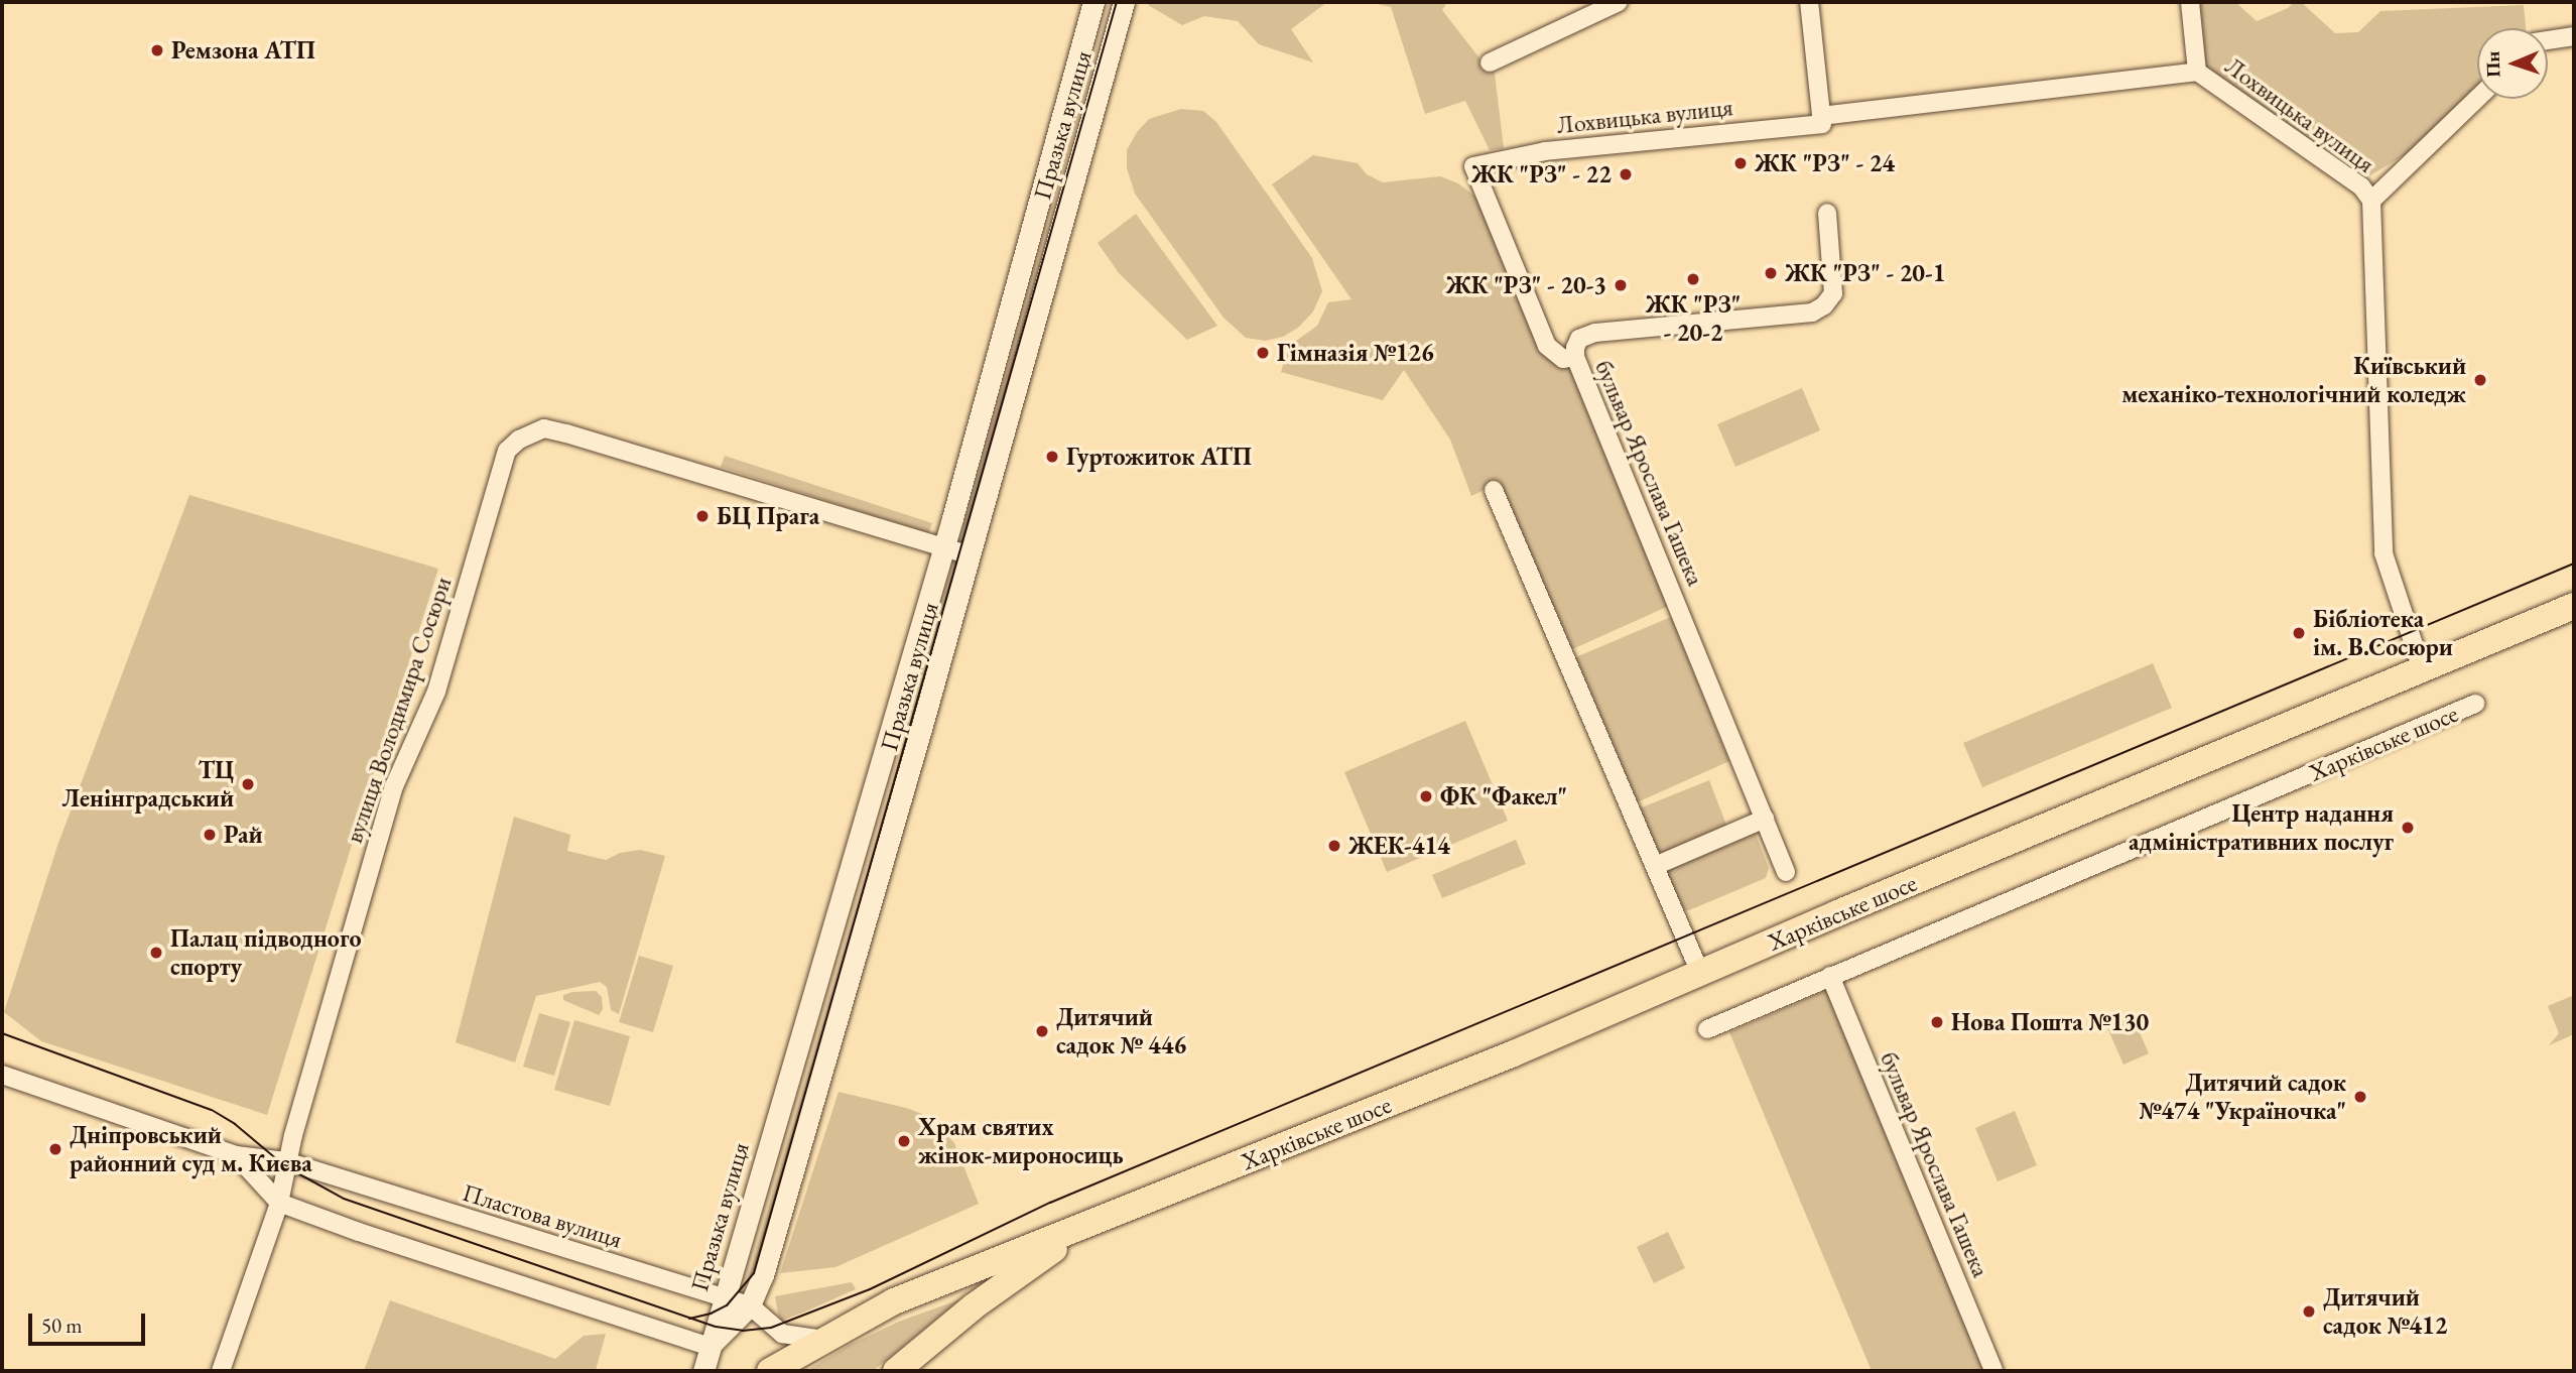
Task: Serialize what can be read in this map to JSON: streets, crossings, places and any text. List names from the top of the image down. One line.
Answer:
{"streets":{"main road":["Харківське шосе"],"street":["Лохвицька вулиця","Празька вулиця","бульвар Ярослава Гашека","вулиця Володимира Сосюри","Пластова вулиця"]},"crossings":[["Лохвицька вулиця","бульвар Ярослава Гашека"],["Празька вулиця","вулиця Володимира Сосюри"],["Празька вулиця","Пластова вулиця"],["бульвар Ярослава Гашека","Харківське шосе"],["вулиця Володимира Сосюри","Пластова вулиця"],["Харківське шосе","Пластова вулиця"]],"places":["Ремзона АТП","ЖК \"РЗ\" - 24","ЖК \"РЗ\" - 22","ЖК \"РЗ\" - 20-1","ЖК \"РЗ\" - 20-2","ЖК \"РЗ\" - 20-3","Гімназія №126","Київський механіко-технологічний коледж","Гуртожиток АТП","БЦ Прага","Бібліотека ім. В.Сосюри","ТЦ Ленінградський","ФК \"Факел\"","Центр надання адміністративних послуг","Рай","ЖЕК-414","Палац підводного спорту","Нова Пошта №130","Дитячий садок № 446","Дитячий садок №474 \"Україночка\"","Храм святих жінок-мироносиць","Дніпровський районний суд м. Києва","Дитячий садок №412"],"scale_bar":"50 m","north":"left"}
